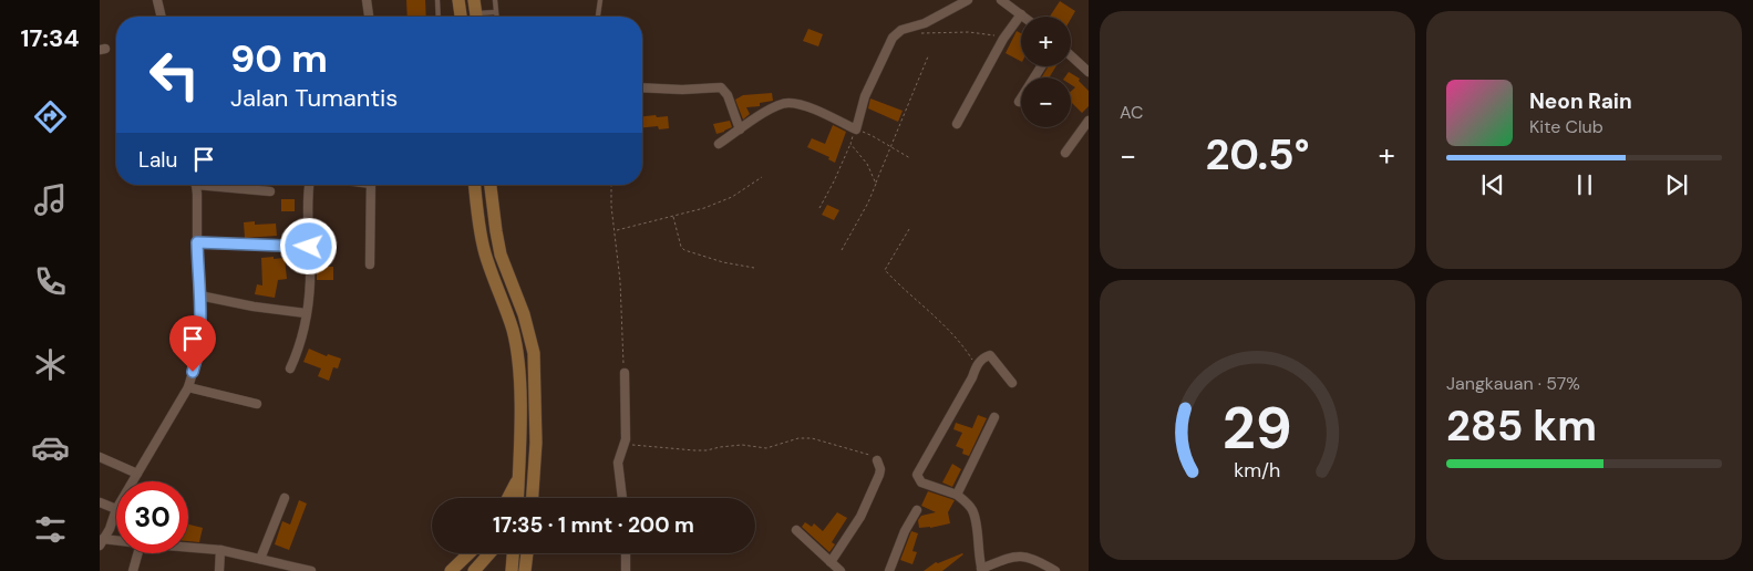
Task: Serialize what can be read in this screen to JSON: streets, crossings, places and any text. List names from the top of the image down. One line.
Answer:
{"page":{"tabs":"17:34","tile":["AC",["Jangkauan · 57%","285 km"]],"map_buttons":["+","−"],"turn":["90 m","Jalan Tumantis"],"song":["Neon Rain","Kite Club"],"then":"Lalu","heat":["−","20.5°","+"],"limit":"30","trip":"17:35 · 1 mnt · 200 m","gauge":["29","km/h"]}}
